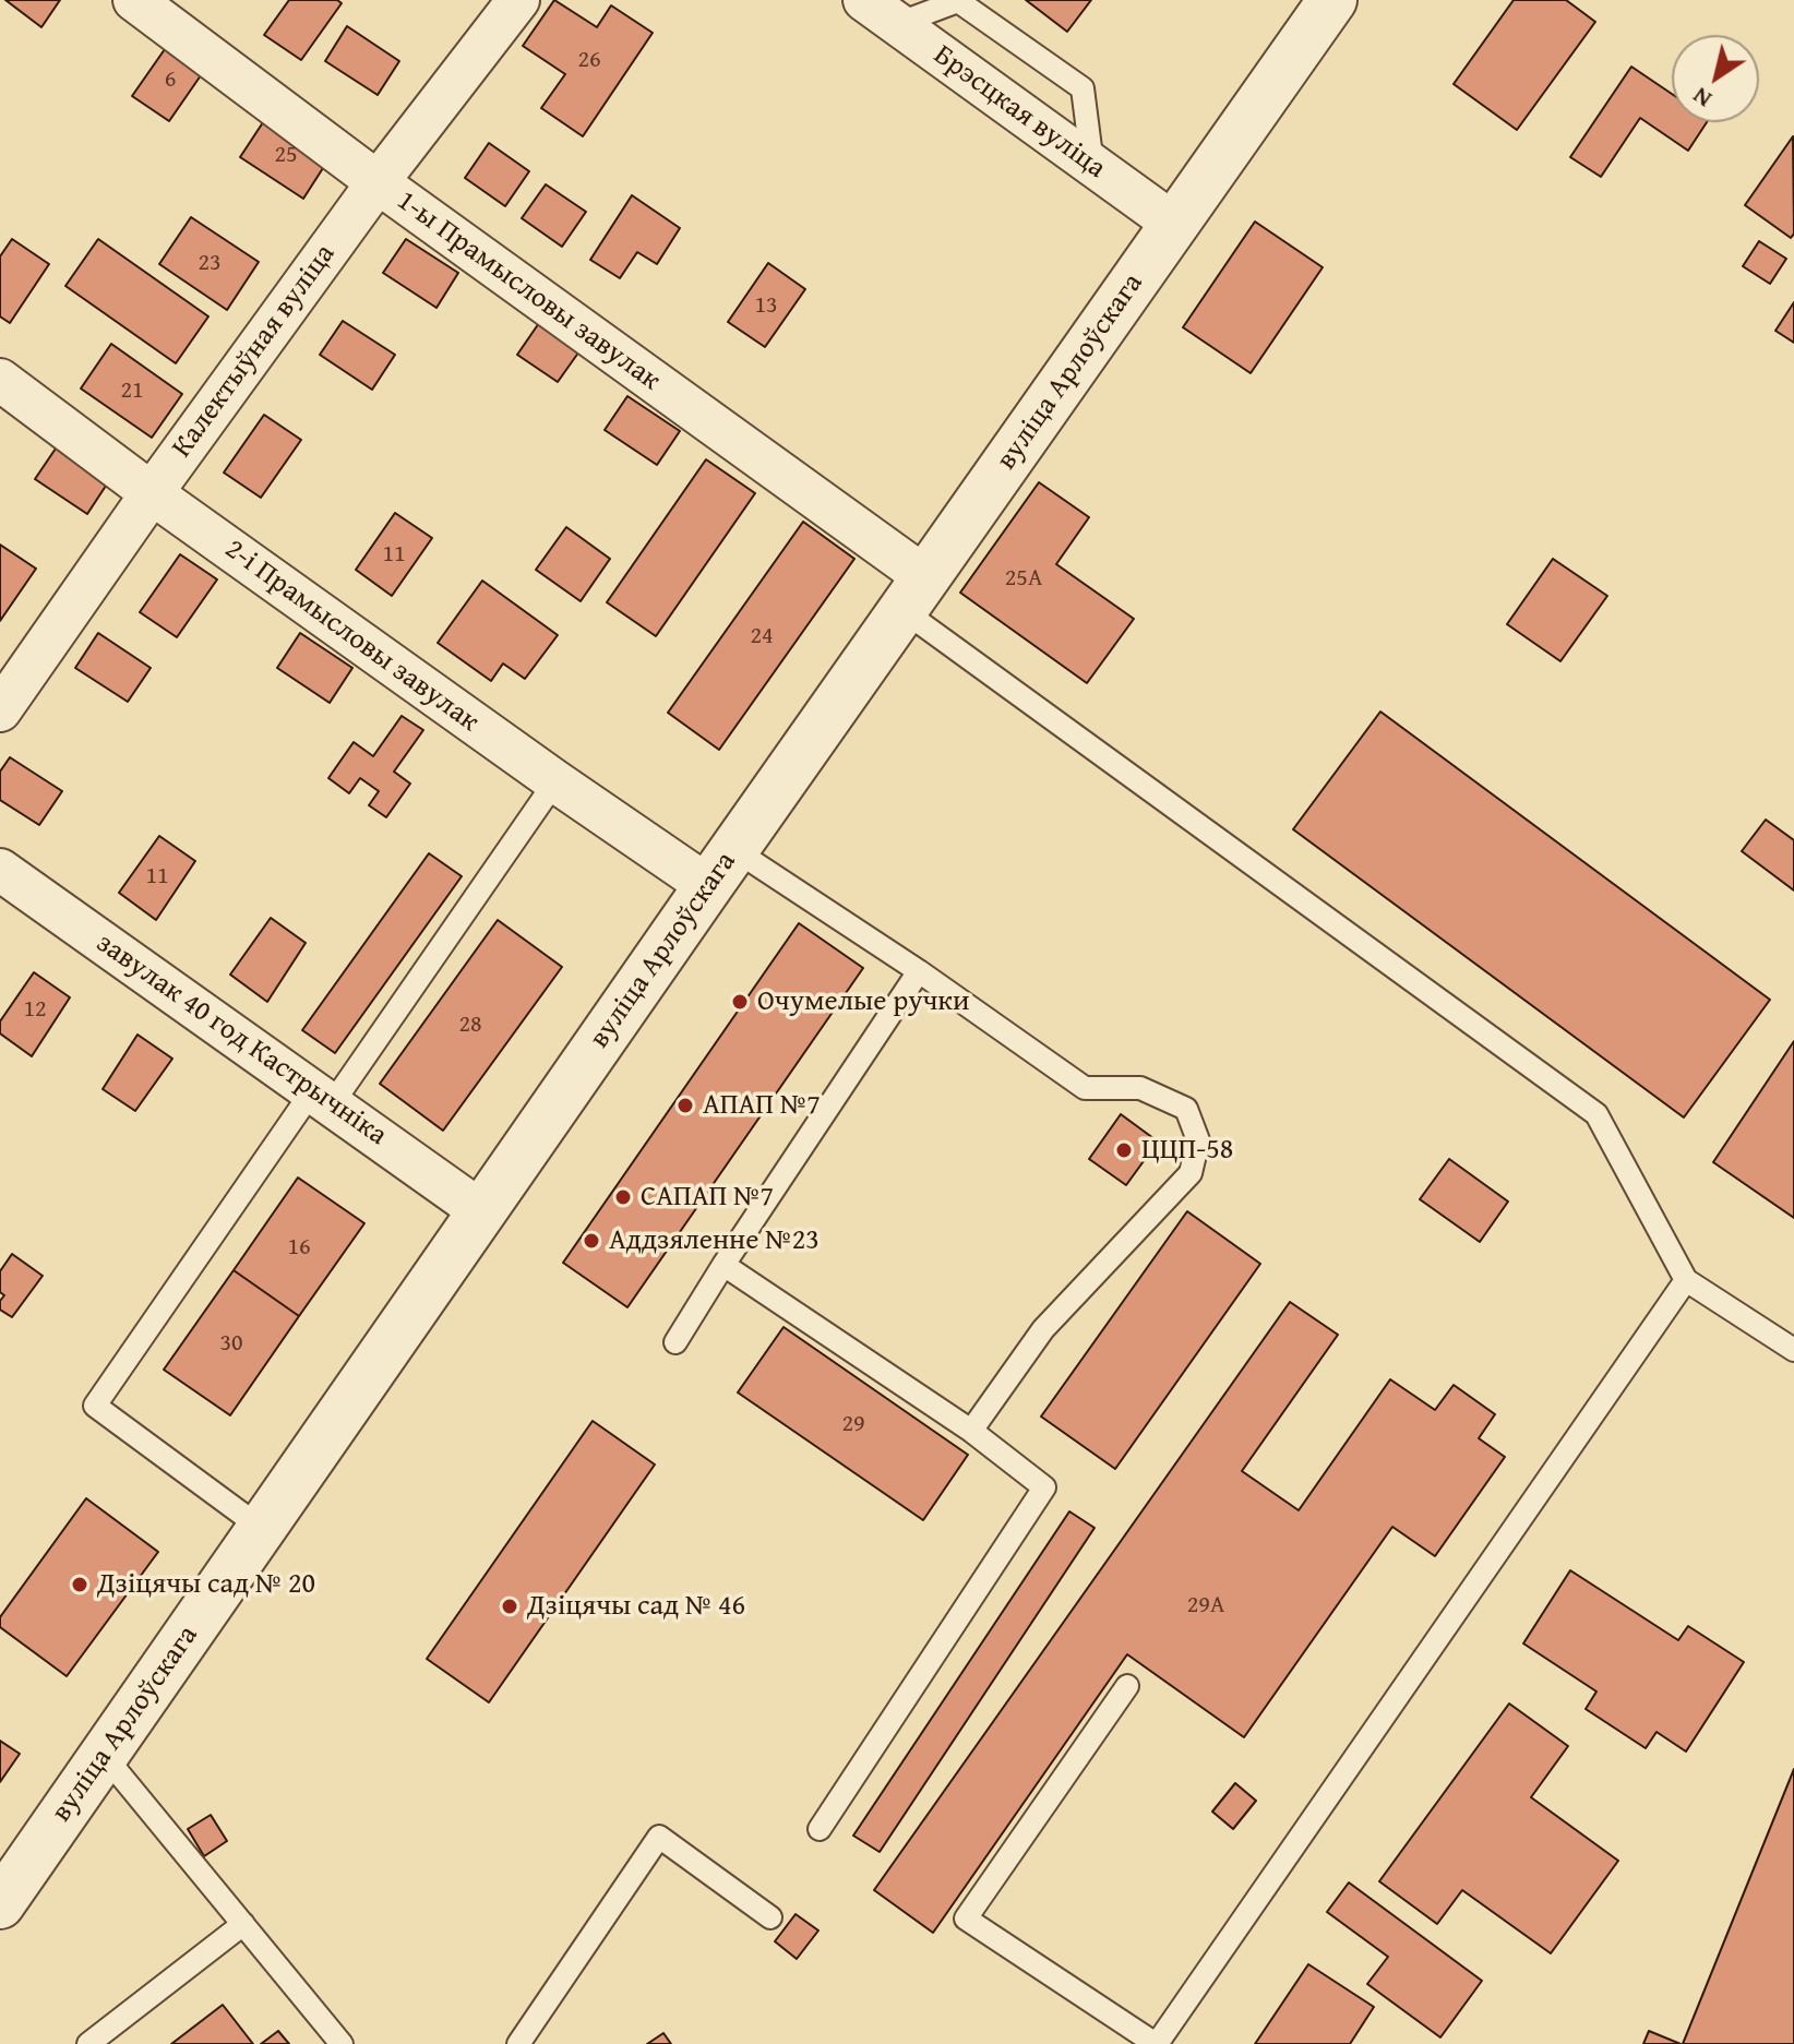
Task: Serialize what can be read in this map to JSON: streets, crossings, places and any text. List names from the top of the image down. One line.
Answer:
{"streets":{"street":["Брэсцкая вуліца","1-ы Прамысловы завулак","Калектыўная вуліца","вуліца Арлоўскага","2-і Прамысловы завулак","завулак 40 год Кастрычніка"]},"crossings":[["Брэсцкая вуліца","вуліца Арлоўскага"],["1-ы Прамысловы завулак","Калектыўная вуліца"],["1-ы Прамысловы завулак","вуліца Арлоўскага"],["Калектыўная вуліца","2-і Прамысловы завулак"],["вуліца Арлоўскага","2-і Прамысловы завулак"],["вуліца Арлоўскага","завулак 40 год Кастрычніка"]],"places":["Очумелые ручки","АПАП №7","ЦЦП-58","САПАП №7","Аддзяленне №23","Дзіцячы сад № 20","Дзіцячы сад № 46"],"house_numbers":["26","6","25","23","13","21","11","25А","24","11","12","28","16","30","29","29А"],"north":"bottom left"}
